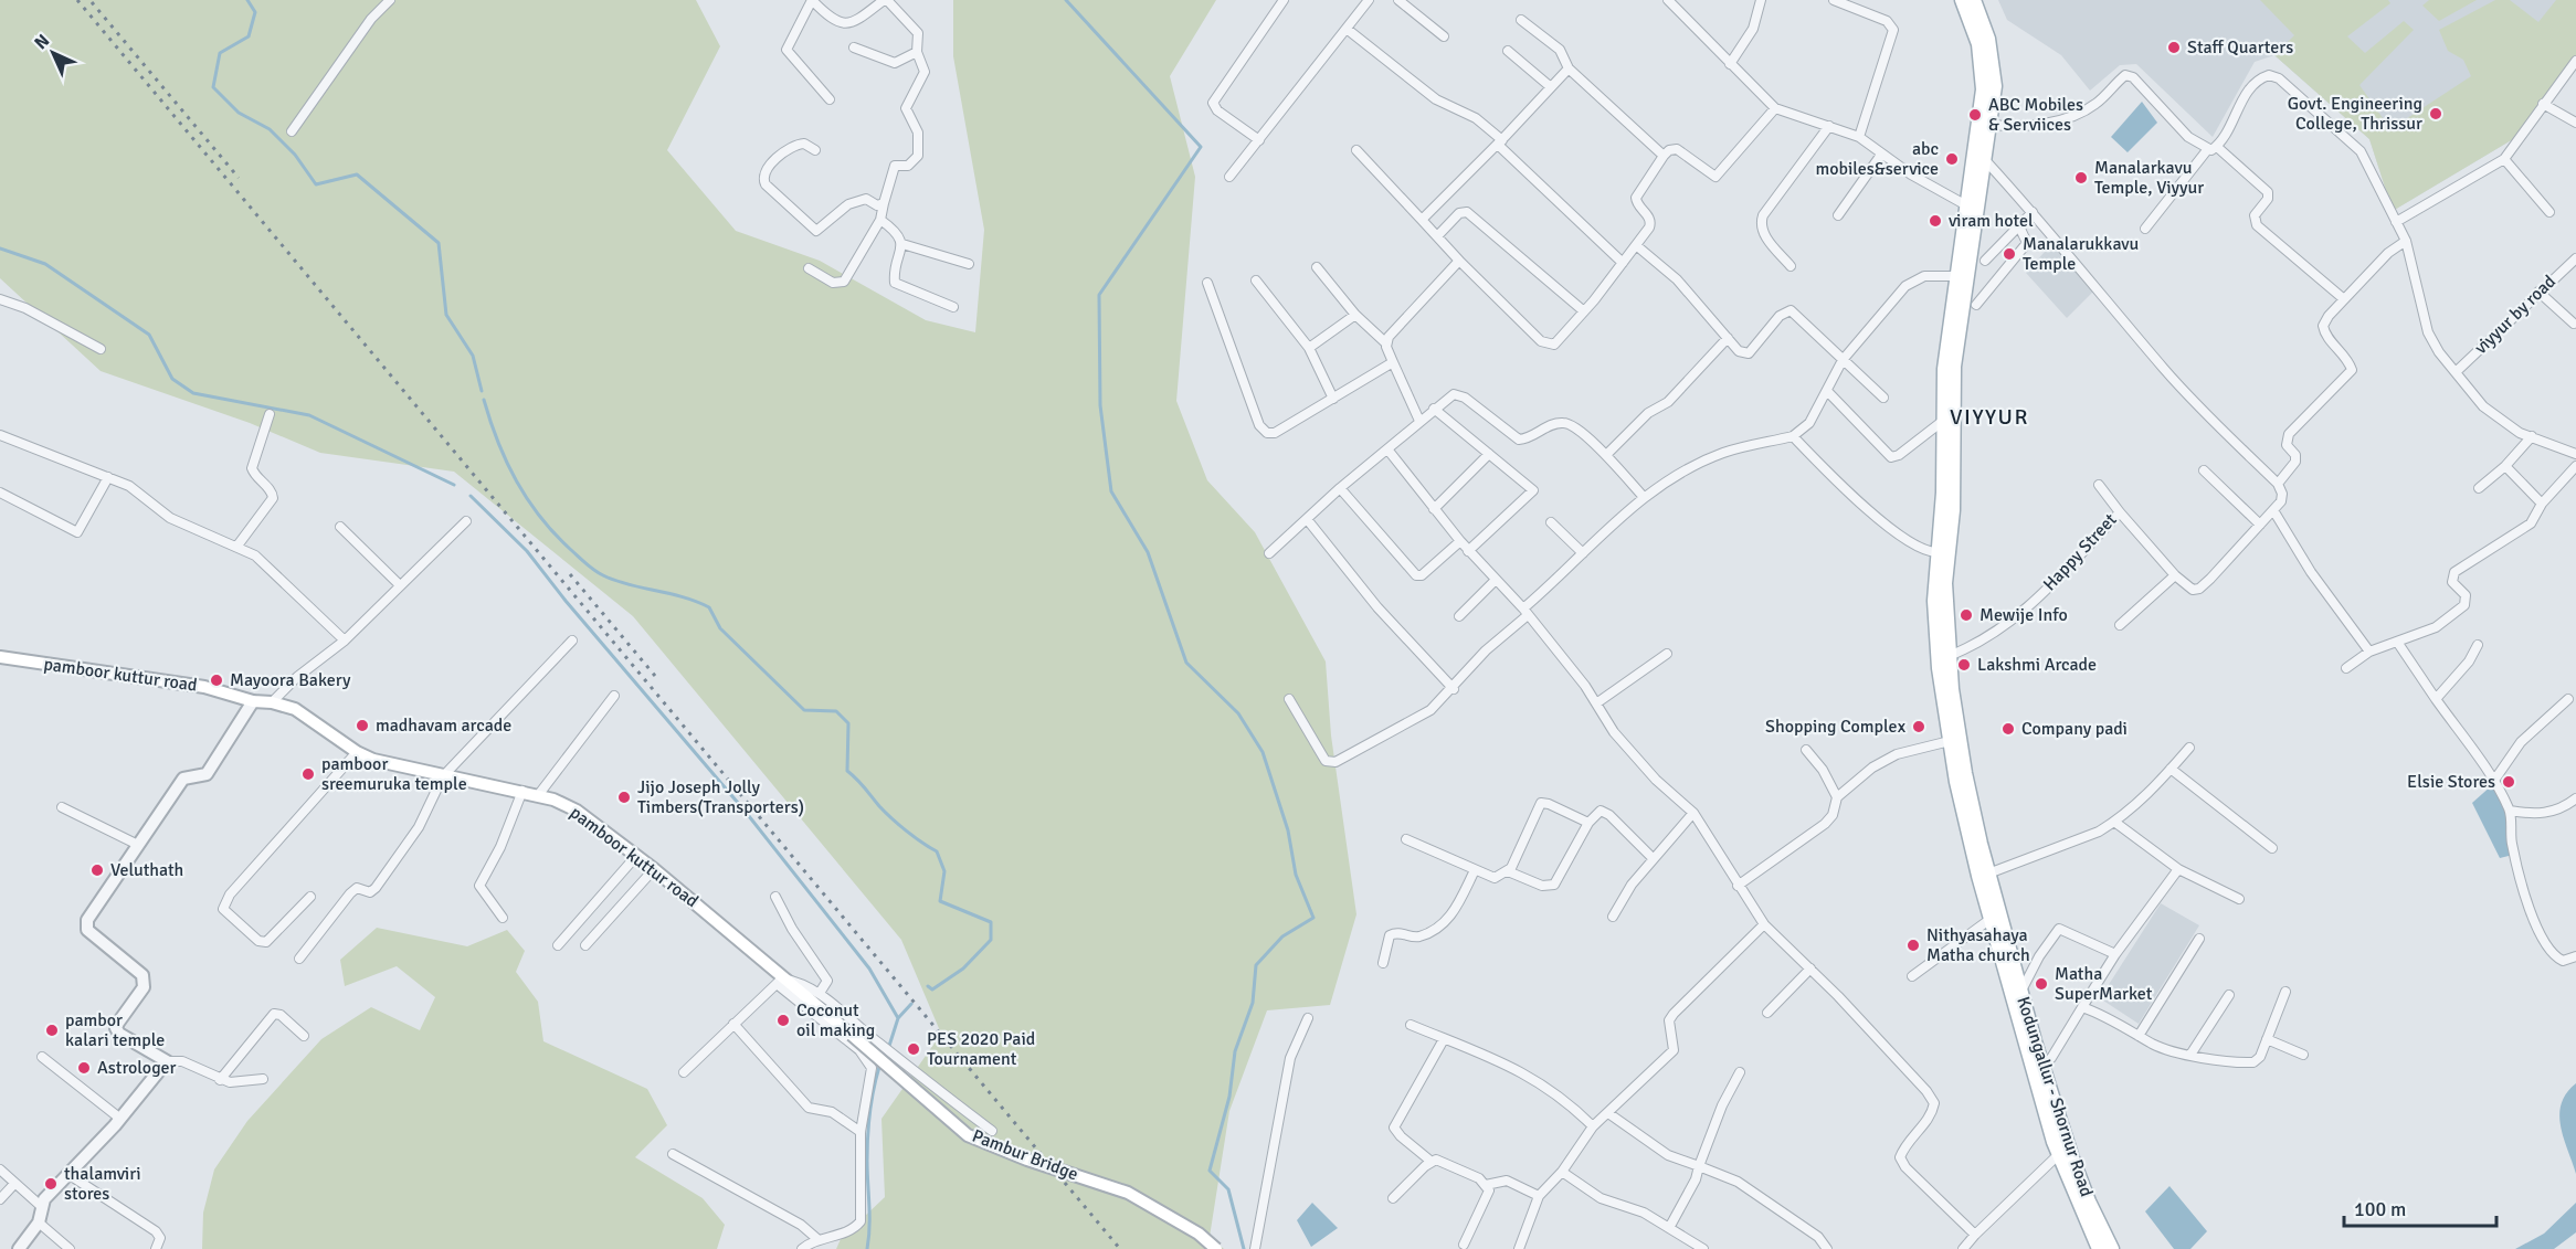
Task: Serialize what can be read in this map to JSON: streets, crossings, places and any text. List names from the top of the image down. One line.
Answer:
{"streets":{"main road":["pamboor kuttur road","Kodungallur - Shornur Road","Pambur Bridge"],"street":["viyyur by road","Happy Street"]},"crossings":[["Happy Street","Kodungallur - Shornur Road"],["pamboor kuttur road","Pambur Bridge"]],"districts":["VIYYUR"],"places":["Staff Quarters","Govt. Engineering College, Thrissur","ABC Mobiles & Serviices","abc mobiles&service","Manalarkavu Temple, Viyyur","viram hotel","Manalarukkavu Temple","Mewije Info","Lakshmi Arcade","Mayoora Bakery","madhavam arcade","Shopping Complex","Company padi","pamboor sreemuruka temple","Elsie Stores","Jijo Joseph Jolly Timbers(Transporters)","Veluthath","Nithyasahaya Matha church","Matha SuperMarket","Coconut oil making","pambor kalari temple","PES 2020 Paid Tournament","Astrologer","thalamviri stores"],"scale_bar":"100 m","north":"top left"}
